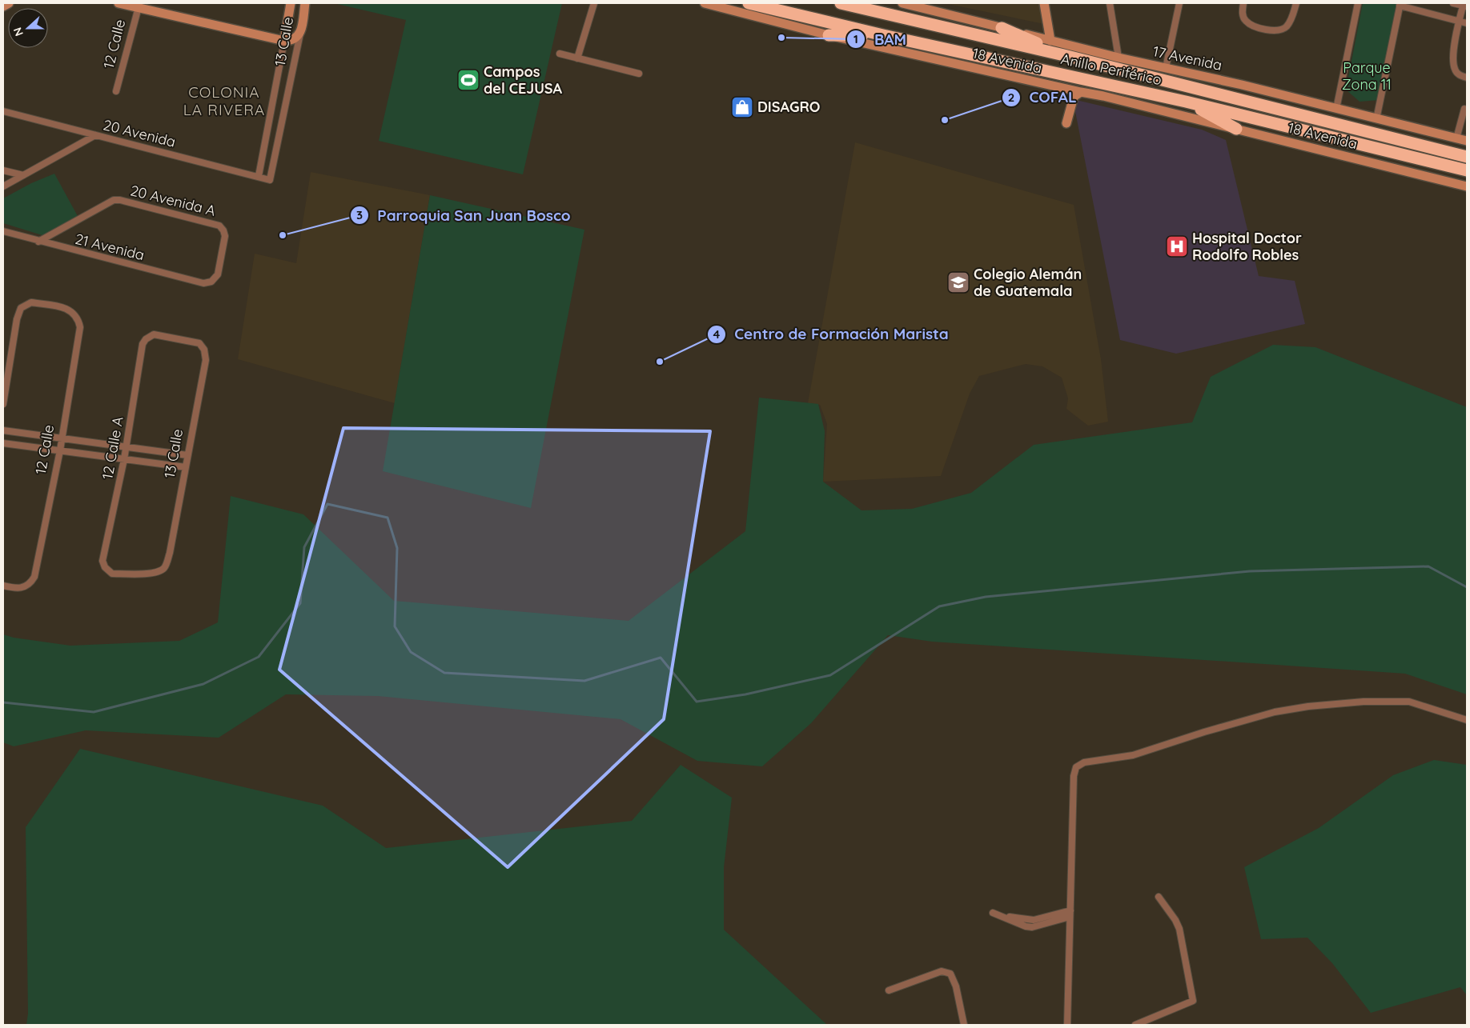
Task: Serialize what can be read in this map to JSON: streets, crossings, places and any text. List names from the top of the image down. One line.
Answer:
{"streets":{"highway":["Anillo Periférico"],"street":["13 Calle","12 Calle","17 Avenida","18 Avenida","20 Avenida","20 Avenida A","21 Avenida","12 Calle A"]},"crossings":[["13 Calle","20 Avenida"],["13 Calle","12 Calle A"],["20 Avenida A","21 Avenida"]],"districts":["COLONIA LA RIVERA"],"parks":["Parque Zona 11"],"places":{"other":["BAM","COFAL","Parroquia San Juan Bosco","Centro de Formación Marista"],"sports":["Campos del CEJUSA"],"shop":["DISAGRO"],"hospital":["Hospital Doctor Rodolfo Robles"],"school or university":["Colegio Alemán de Guatemala"]},"north":"left"}
